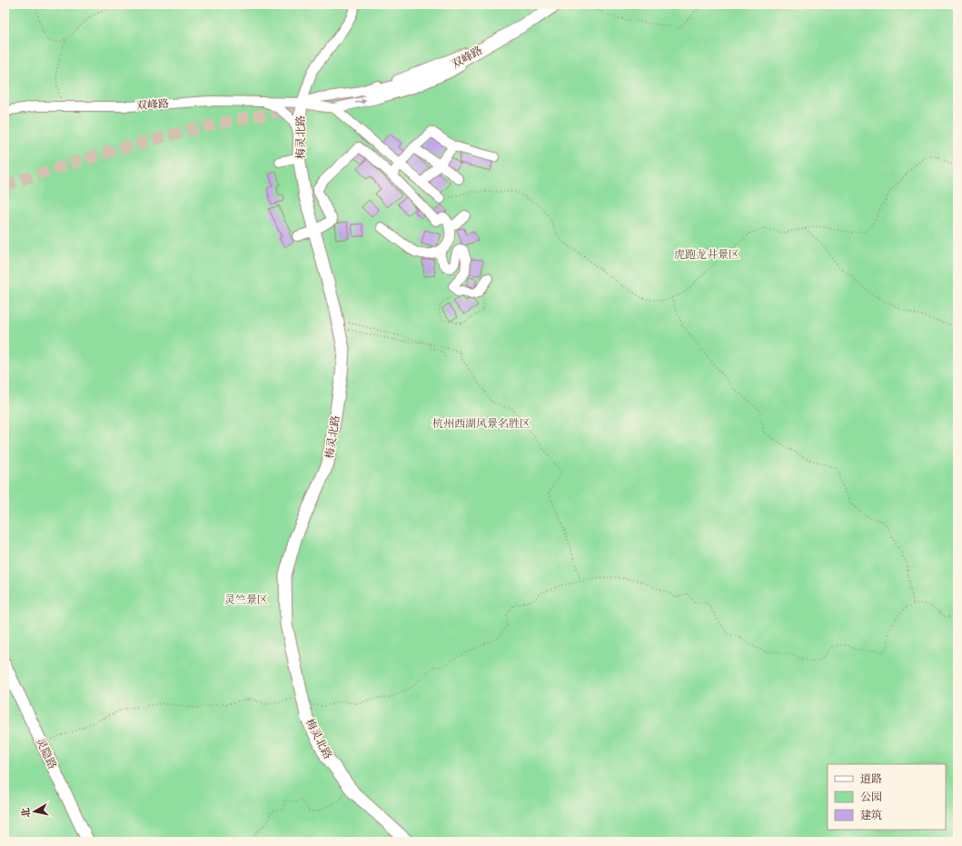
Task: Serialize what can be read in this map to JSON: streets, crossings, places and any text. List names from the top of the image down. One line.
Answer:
{"streets":{"main road":["双峰路","梅灵北路","灵隐路"]},"crossings":[["双峰路","梅灵北路"]],"parks":["虎跑龙井景区","杭州西湖风景名胜区","灵竺景区"],"legend":["道路","公园","建筑"],"north":"left"}
